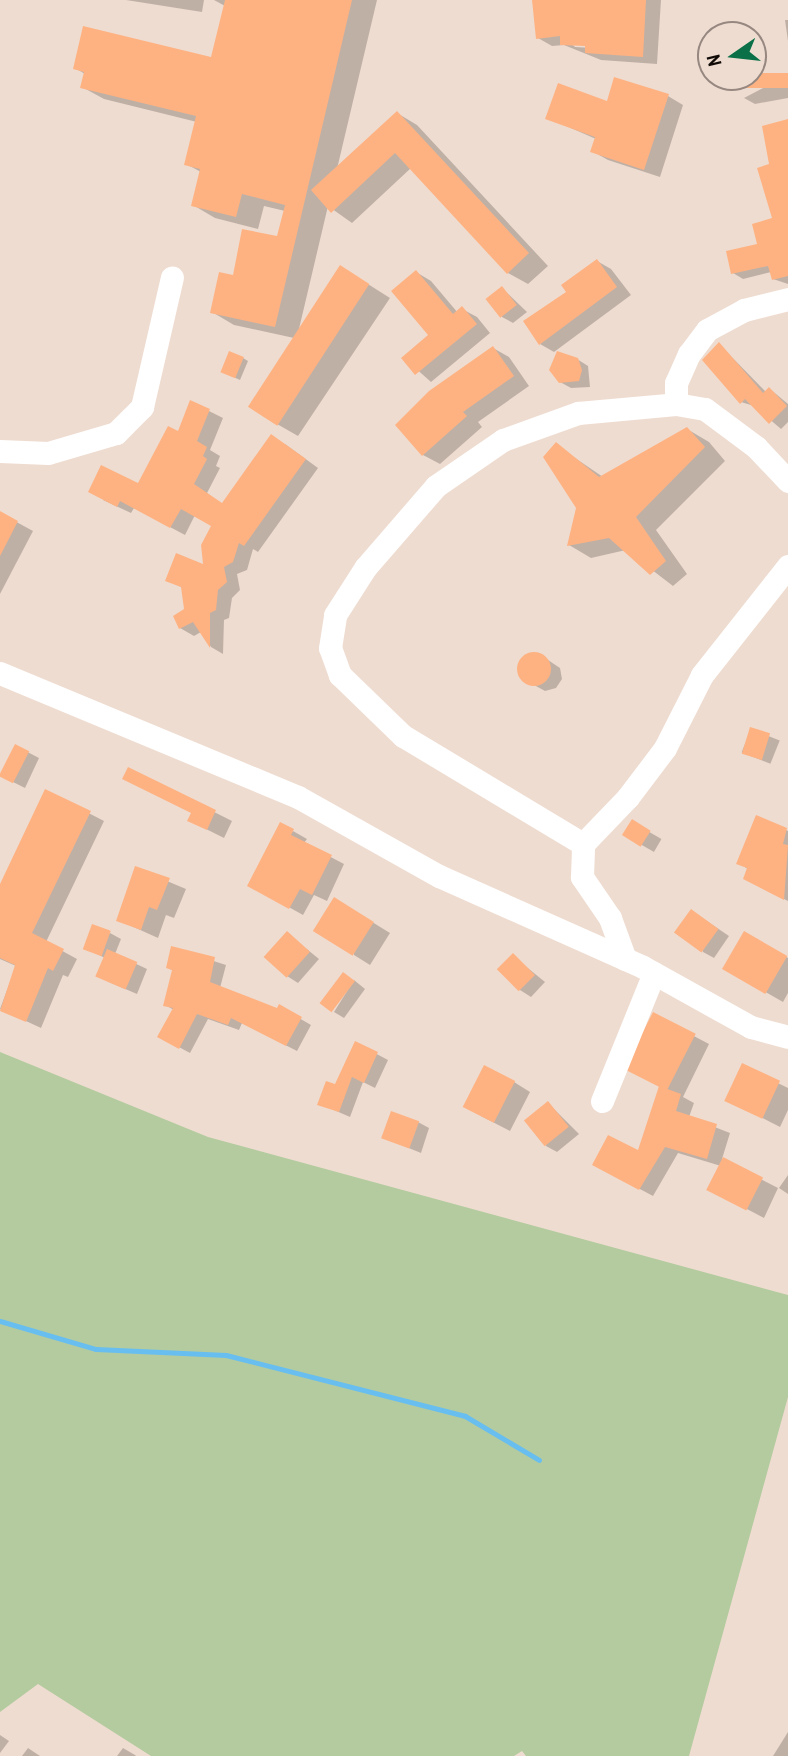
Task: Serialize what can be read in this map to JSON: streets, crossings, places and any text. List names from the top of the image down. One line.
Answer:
{"north":"left"}
